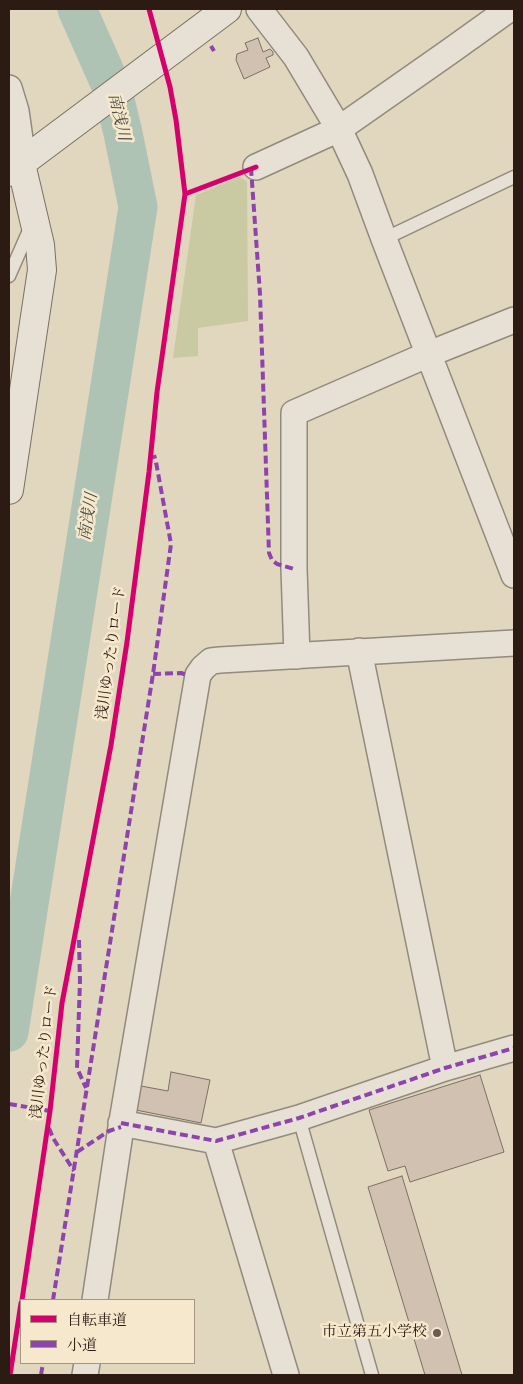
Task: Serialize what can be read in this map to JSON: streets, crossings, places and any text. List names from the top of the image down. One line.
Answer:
{"streets":{"cycle path":["浅川ゆったりロード"]},"water":["南浅川"],"places":["市立第五小学校"],"legend":["自転車道","小道"]}
